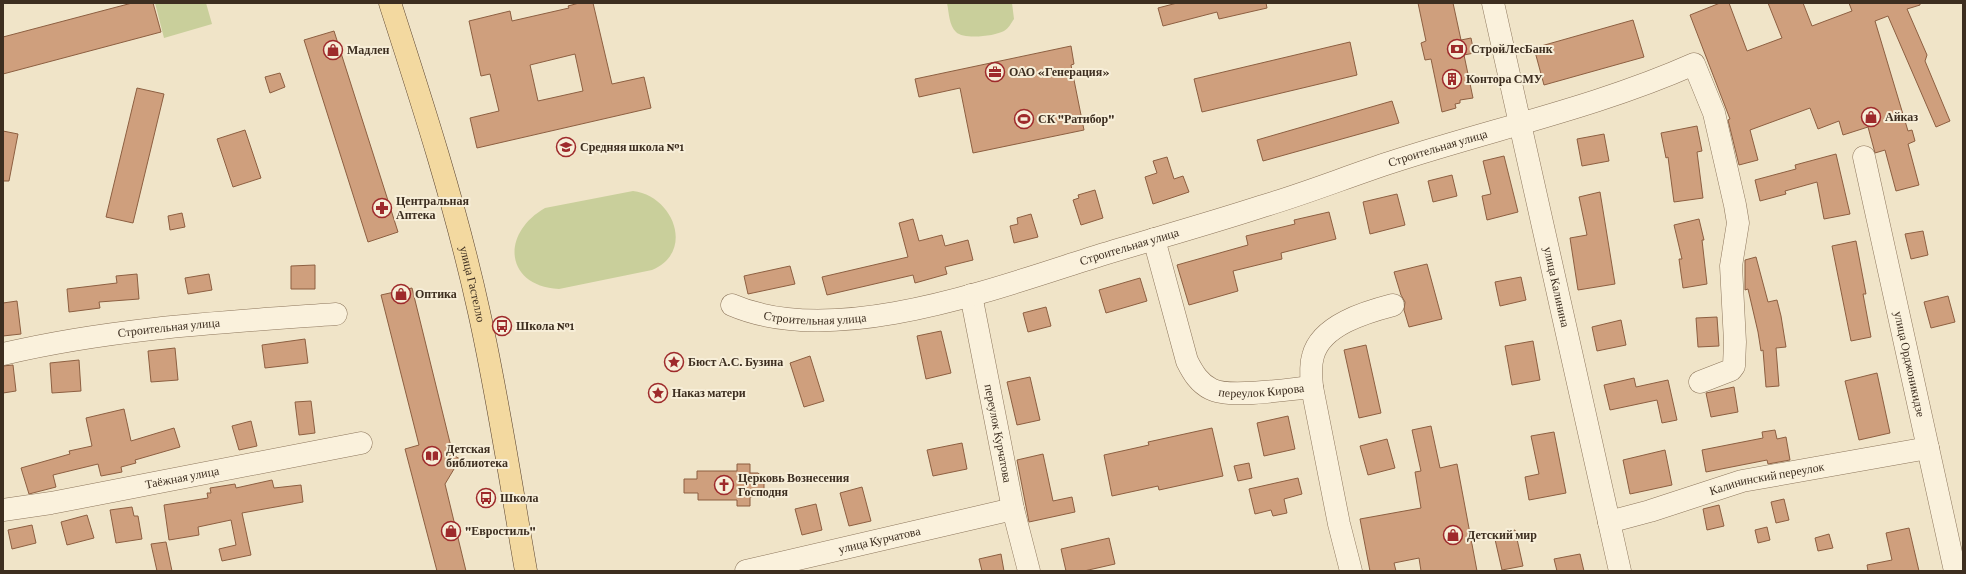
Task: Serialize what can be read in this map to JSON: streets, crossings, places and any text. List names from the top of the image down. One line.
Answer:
{"streets":{"main road":["улица Гастелло"],"street":["Строительная улица","улица Калинина","улица Орджоникидзе","переулок Кирова","переулок Курчатова","Таёжная улица","Калининский переулок","улица Курчатова"]},"crossings":[["Строительная улица","улица Калинина"],["Строительная улица","переулок Кирова"],["Строительная улица","переулок Курчатова"],["улица Калинина","Калининский переулок"],["улица Орджоникидзе","Калининский переулок"],["переулок Курчатова","улица Курчатова"]],"places":{"bank":["СтройЛесБанк"],"shop":["Мадлен","Айказ","Оптика","\"Евростиль\"","Детский мир"],"office":["ОАО «Генерация»"],"building":["Контора СМУ"],"sports":["СК \"Ратибор\""],"school or university":["Средняя школа №1"],"pharmacy":["Центральная Аптека"],"bus stop":["Школа №1","Школа"],"place":["Бюст А.С. Бузина","Наказ матери"],"library":["Детская библиотека"],"church":["Церковь Вознесения Господня"]}}
